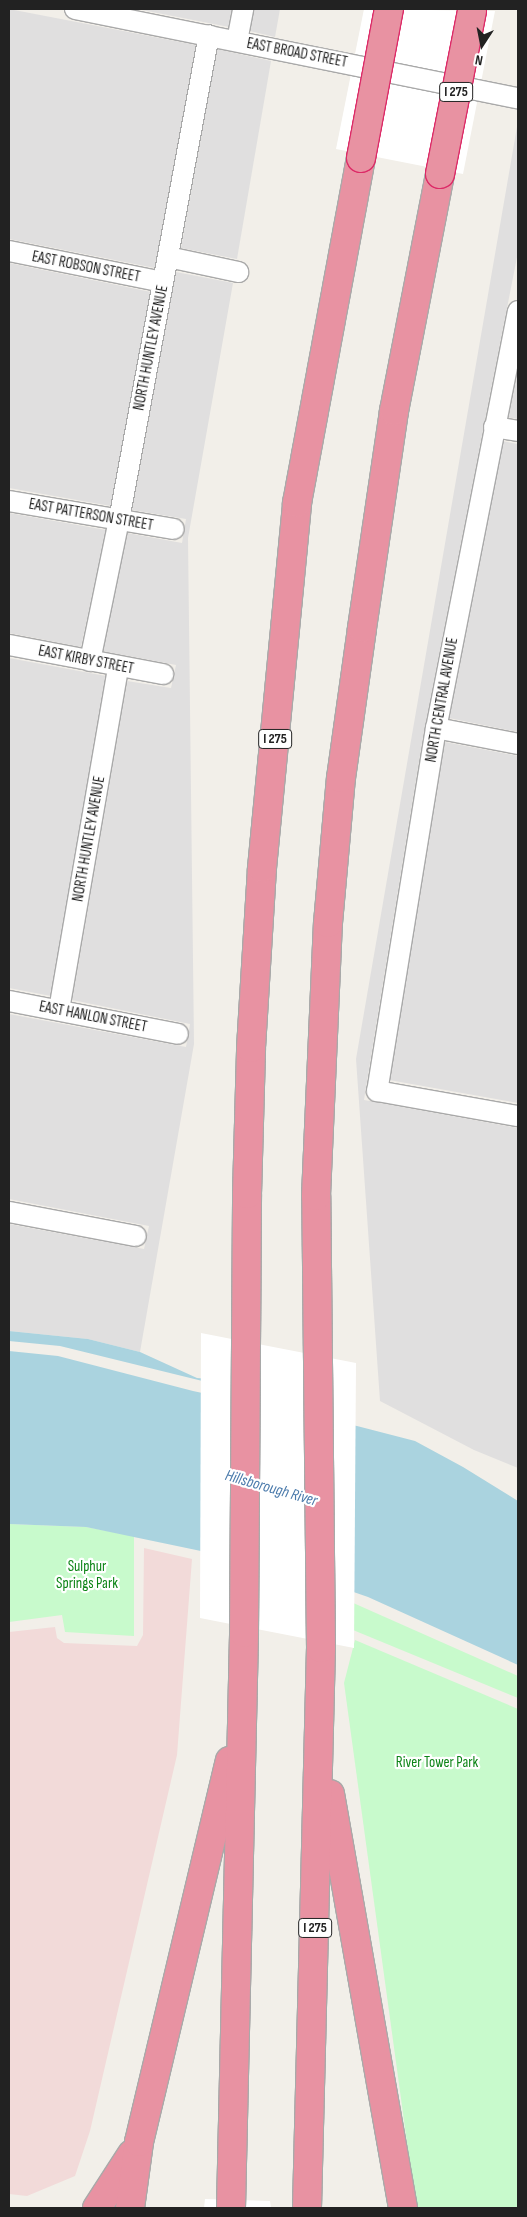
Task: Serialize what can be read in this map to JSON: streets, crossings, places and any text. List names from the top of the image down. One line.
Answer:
{"streets":{"highway":["I 275"],"street":["EAST BROAD STREET","EAST ROBSON STREET","NORTH HUNTLEY AVENUE","EAST PATTERSON STREET","EAST KIRBY STREET","NORTH CENTRAL AVENUE","EAST HANLON STREET"]},"crossings":[["EAST BROAD STREET","NORTH HUNTLEY AVENUE"],["EAST ROBSON STREET","NORTH HUNTLEY AVENUE"],["NORTH HUNTLEY AVENUE","EAST PATTERSON STREET"],["NORTH HUNTLEY AVENUE","EAST KIRBY STREET"],["NORTH HUNTLEY AVENUE","EAST HANLON STREET"]],"water":["Hillsborough River"],"parks":["Sulphur Springs Park","River Tower Park"],"north":"bottom"}
